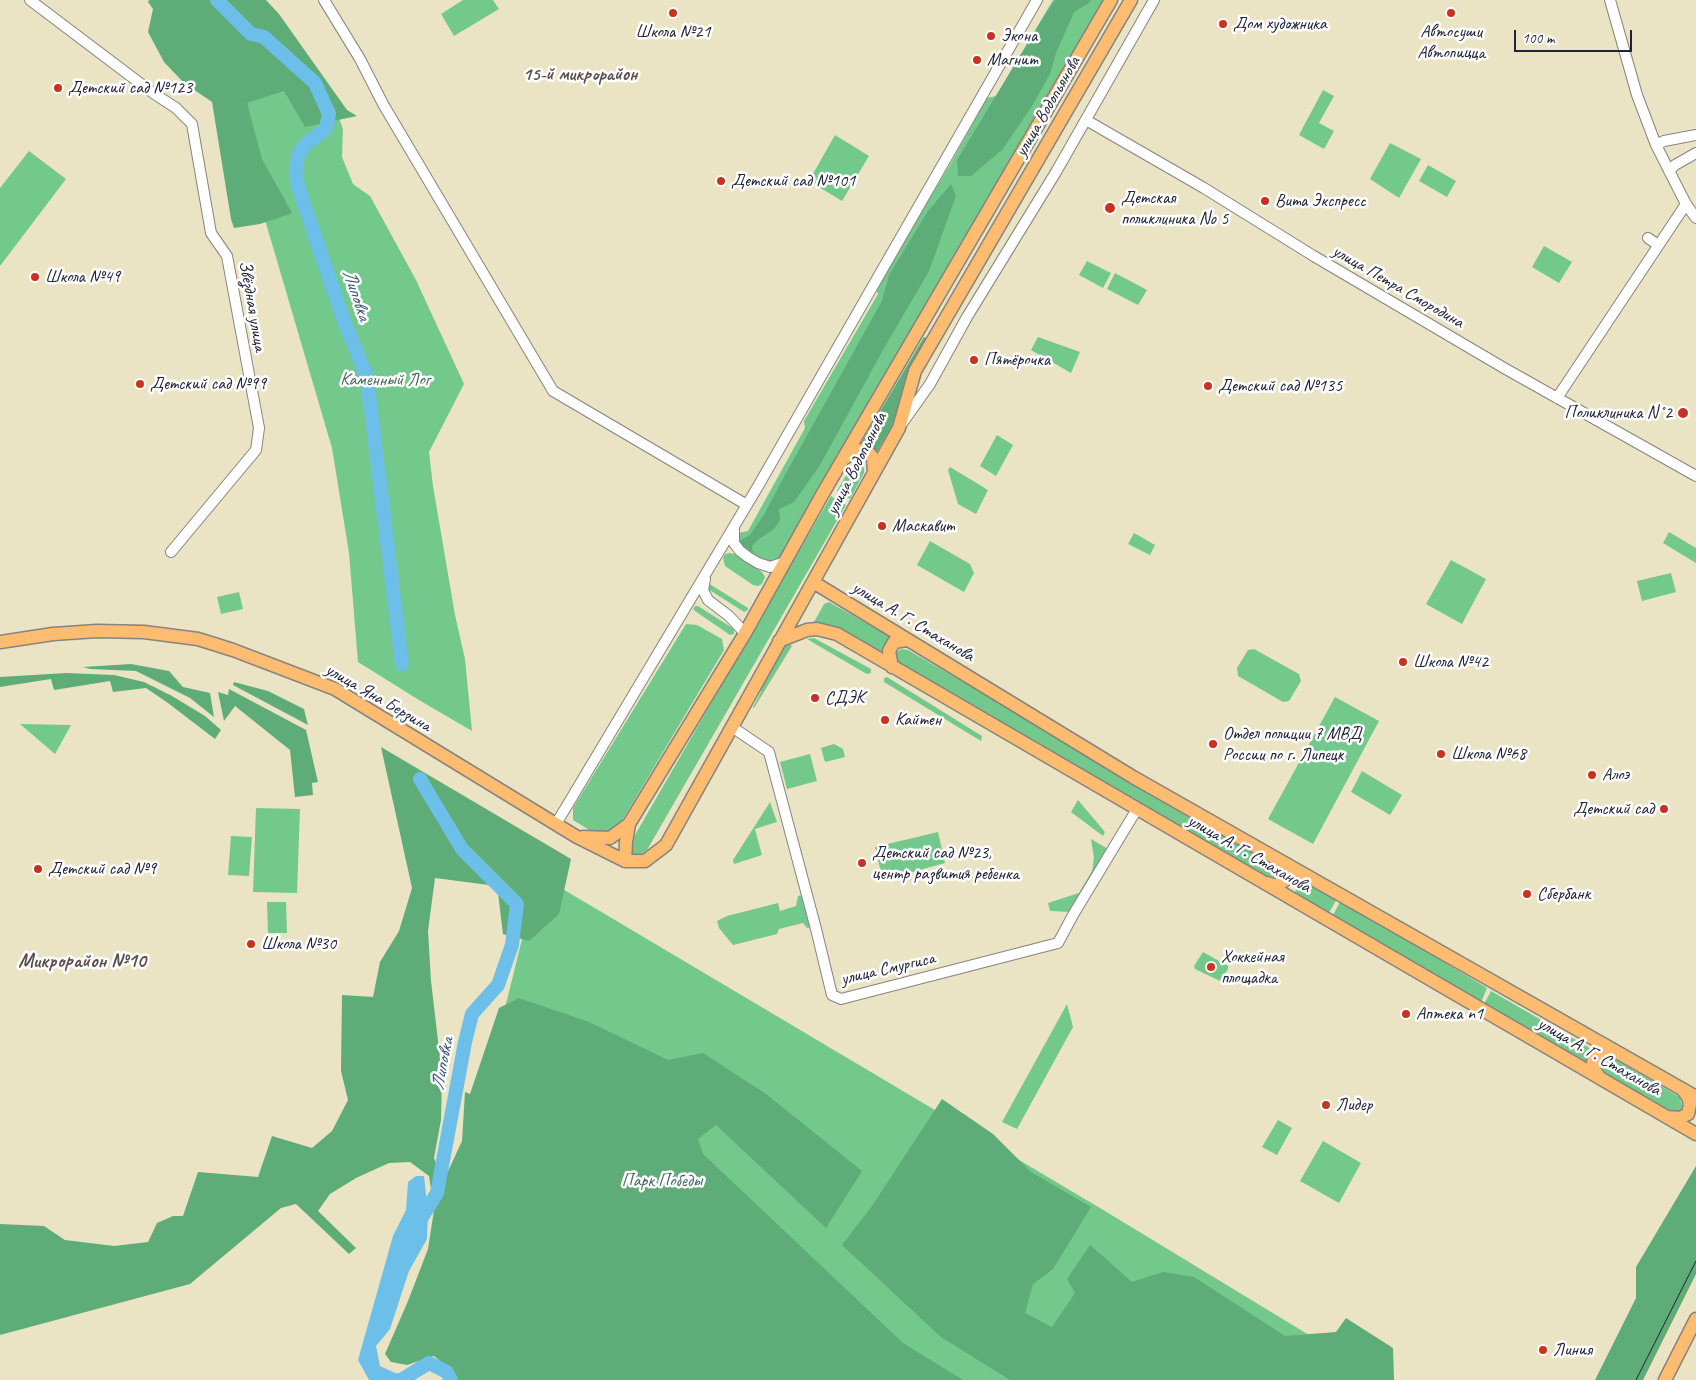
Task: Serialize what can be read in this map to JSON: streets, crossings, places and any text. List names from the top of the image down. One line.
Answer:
{"streets":{"main road":["улица Водопьянова","улица А. Г. Стаханова","улица Яна Берзина"],"street":["улица Петра Смородина","Звёздная улица","улица Смургиса"]},"crossings":[["улица Водопьянова","улица А. Г. Стаханова"],["улица Водопьянова","улица Яна Берзина"],["улица Водопьянова","улица Смургиса"],["улица А. Г. Стаханова","улица Смургиса"]],"districts":["15-й микрорайон","Микрорайон №10"],"water":["Липовка"],"parks":["Каменный Лог","Парк Победы"],"places":["Школа №21","Автосуши Автопицца","Дом художника","Экона","Магнит","Детский сад №123","Детский сад №101","Вита Экспресс","Детская поликлиника No 5","Школа №49","Пятёрочка","Детский сад №99","Детский сад №135","Поликлиника N˚2","Маскавит","Школа №42","СДЭК","Кайтен","Отдел полиции 7 МВД России по г. Липецк","Школа №68","Алоэ","Детский сад","Детский сад №23, центр развития ребенка","Детский сад №9","Сбербанк","Школа №30","Хоккейная площадка","Аптека n1","Лидер","Линия"],"scale_bar":"100 m"}
